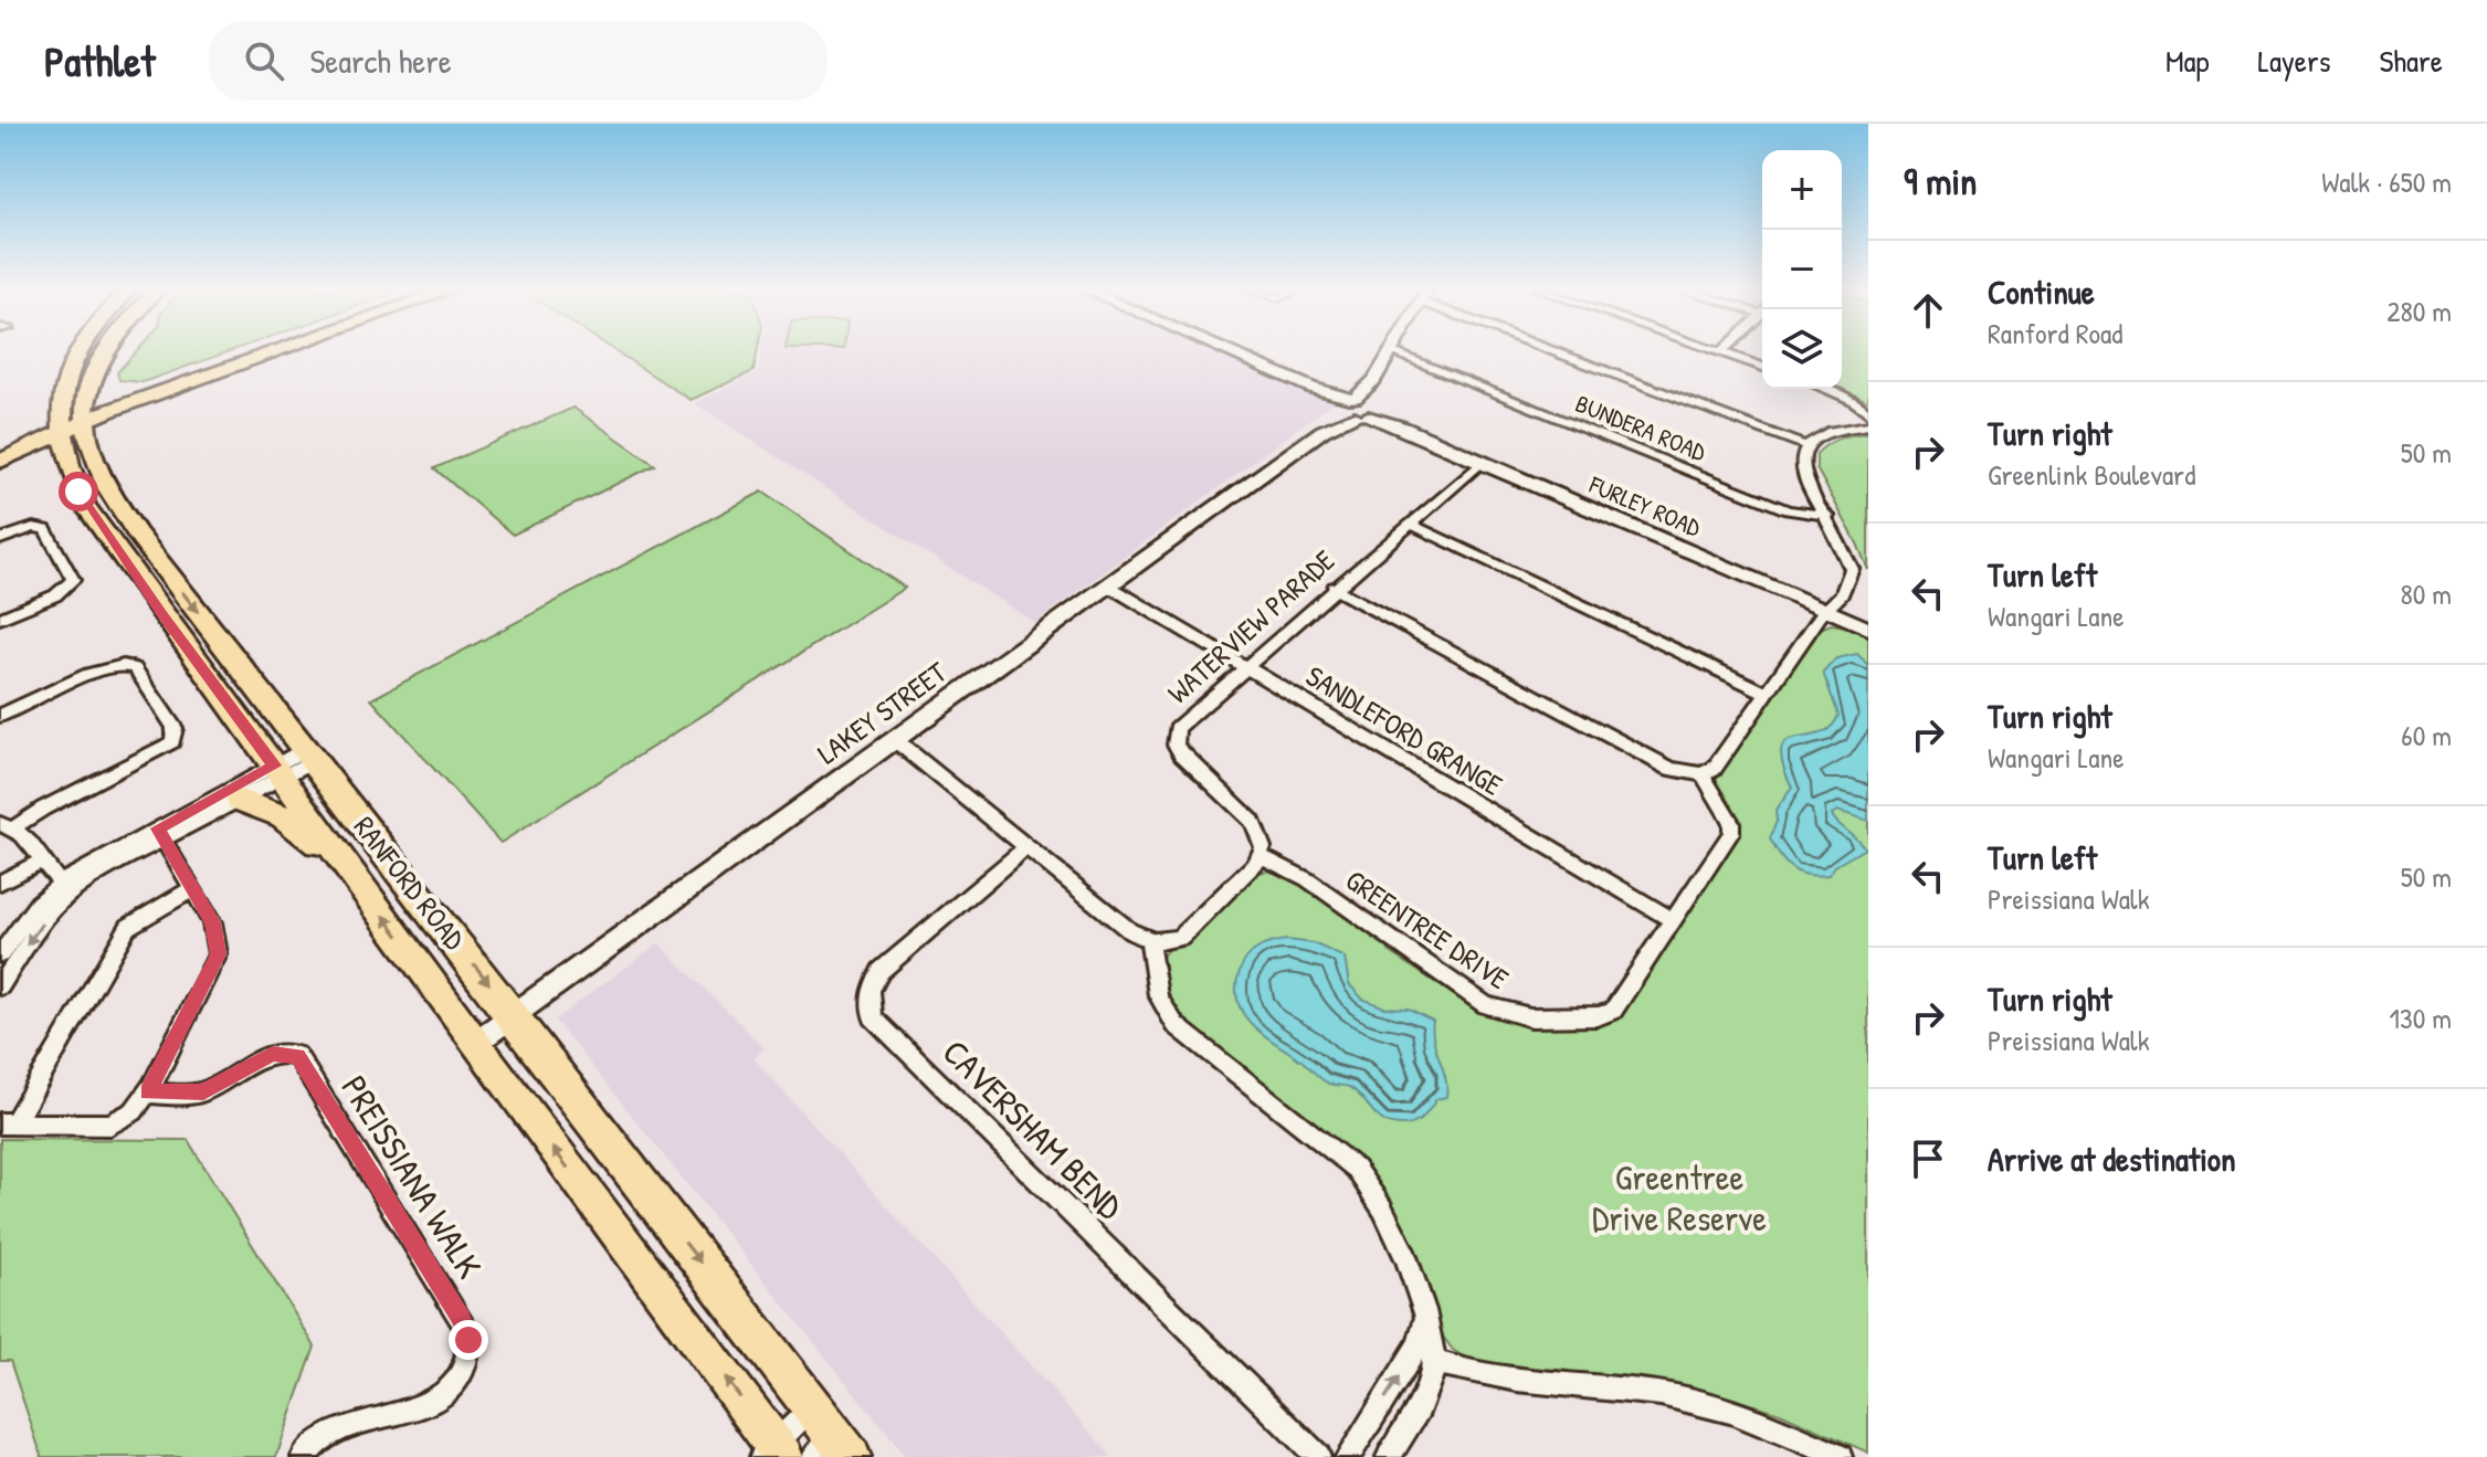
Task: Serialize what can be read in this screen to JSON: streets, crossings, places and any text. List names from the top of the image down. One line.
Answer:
{"streets":{"main road":["RANFORD ROAD"],"street":["BUNDERA ROAD","FURLEY ROAD","WATERVIEW PARADE","LAKEY STREET","SANDLEFORD GRANGE","GREENTREE DRIVE","CAVERSHAM BEND","PREISSIANA WALK"]},"crossings":[["FURLEY ROAD","WATERVIEW PARADE"],["FURLEY ROAD","LAKEY STREET"],["WATERVIEW PARADE","SANDLEFORD GRANGE"],["WATERVIEW PARADE","GREENTREE DRIVE"],["LAKEY STREET","SANDLEFORD GRANGE"],["LAKEY STREET","RANFORD ROAD"],["SANDLEFORD GRANGE","GREENTREE DRIVE"]],"parks":["Greentree Drive Reserve"],"page":{"header":"Pathlet","search":"Search here","nav":["Map","Layers","Share"],"heading":["9 min","Walk · 650 m"],"map_buttons":["+","−"],"list":[["Continue","Ranford Road","280 m"],["Turn right","Greenlink Boulevard","50 m"],["Turn left","Wangari Lane","80 m"],["Turn right","Wangari Lane","60 m"],["Turn left","Preissiana Walk","50 m"],["Turn right","Preissiana Walk","130 m"],"Arrive at destination"]}}
